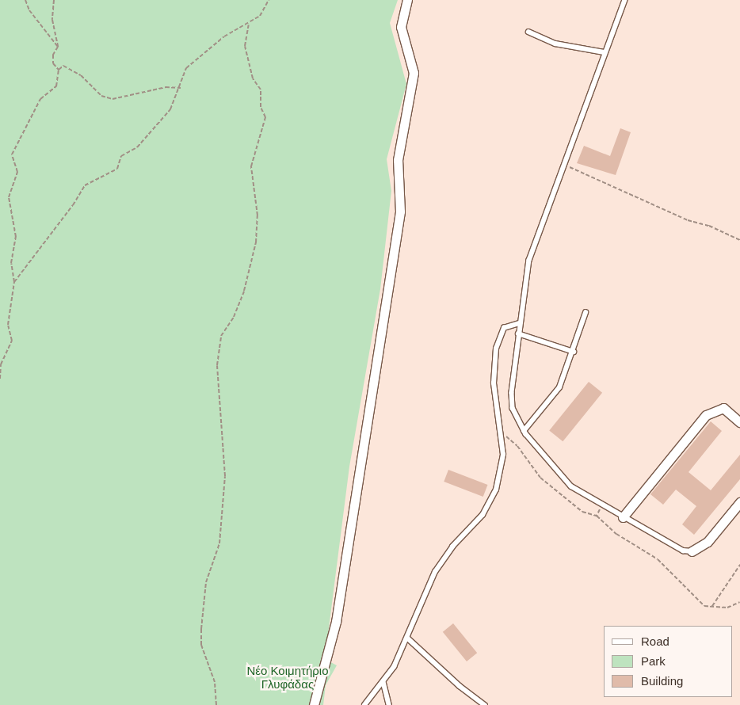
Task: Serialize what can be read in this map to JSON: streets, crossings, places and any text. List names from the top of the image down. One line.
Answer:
{"parks":["Νέο Κοιμητήριο Γλυφάδας"],"legend":["Road","Park","Building"]}
